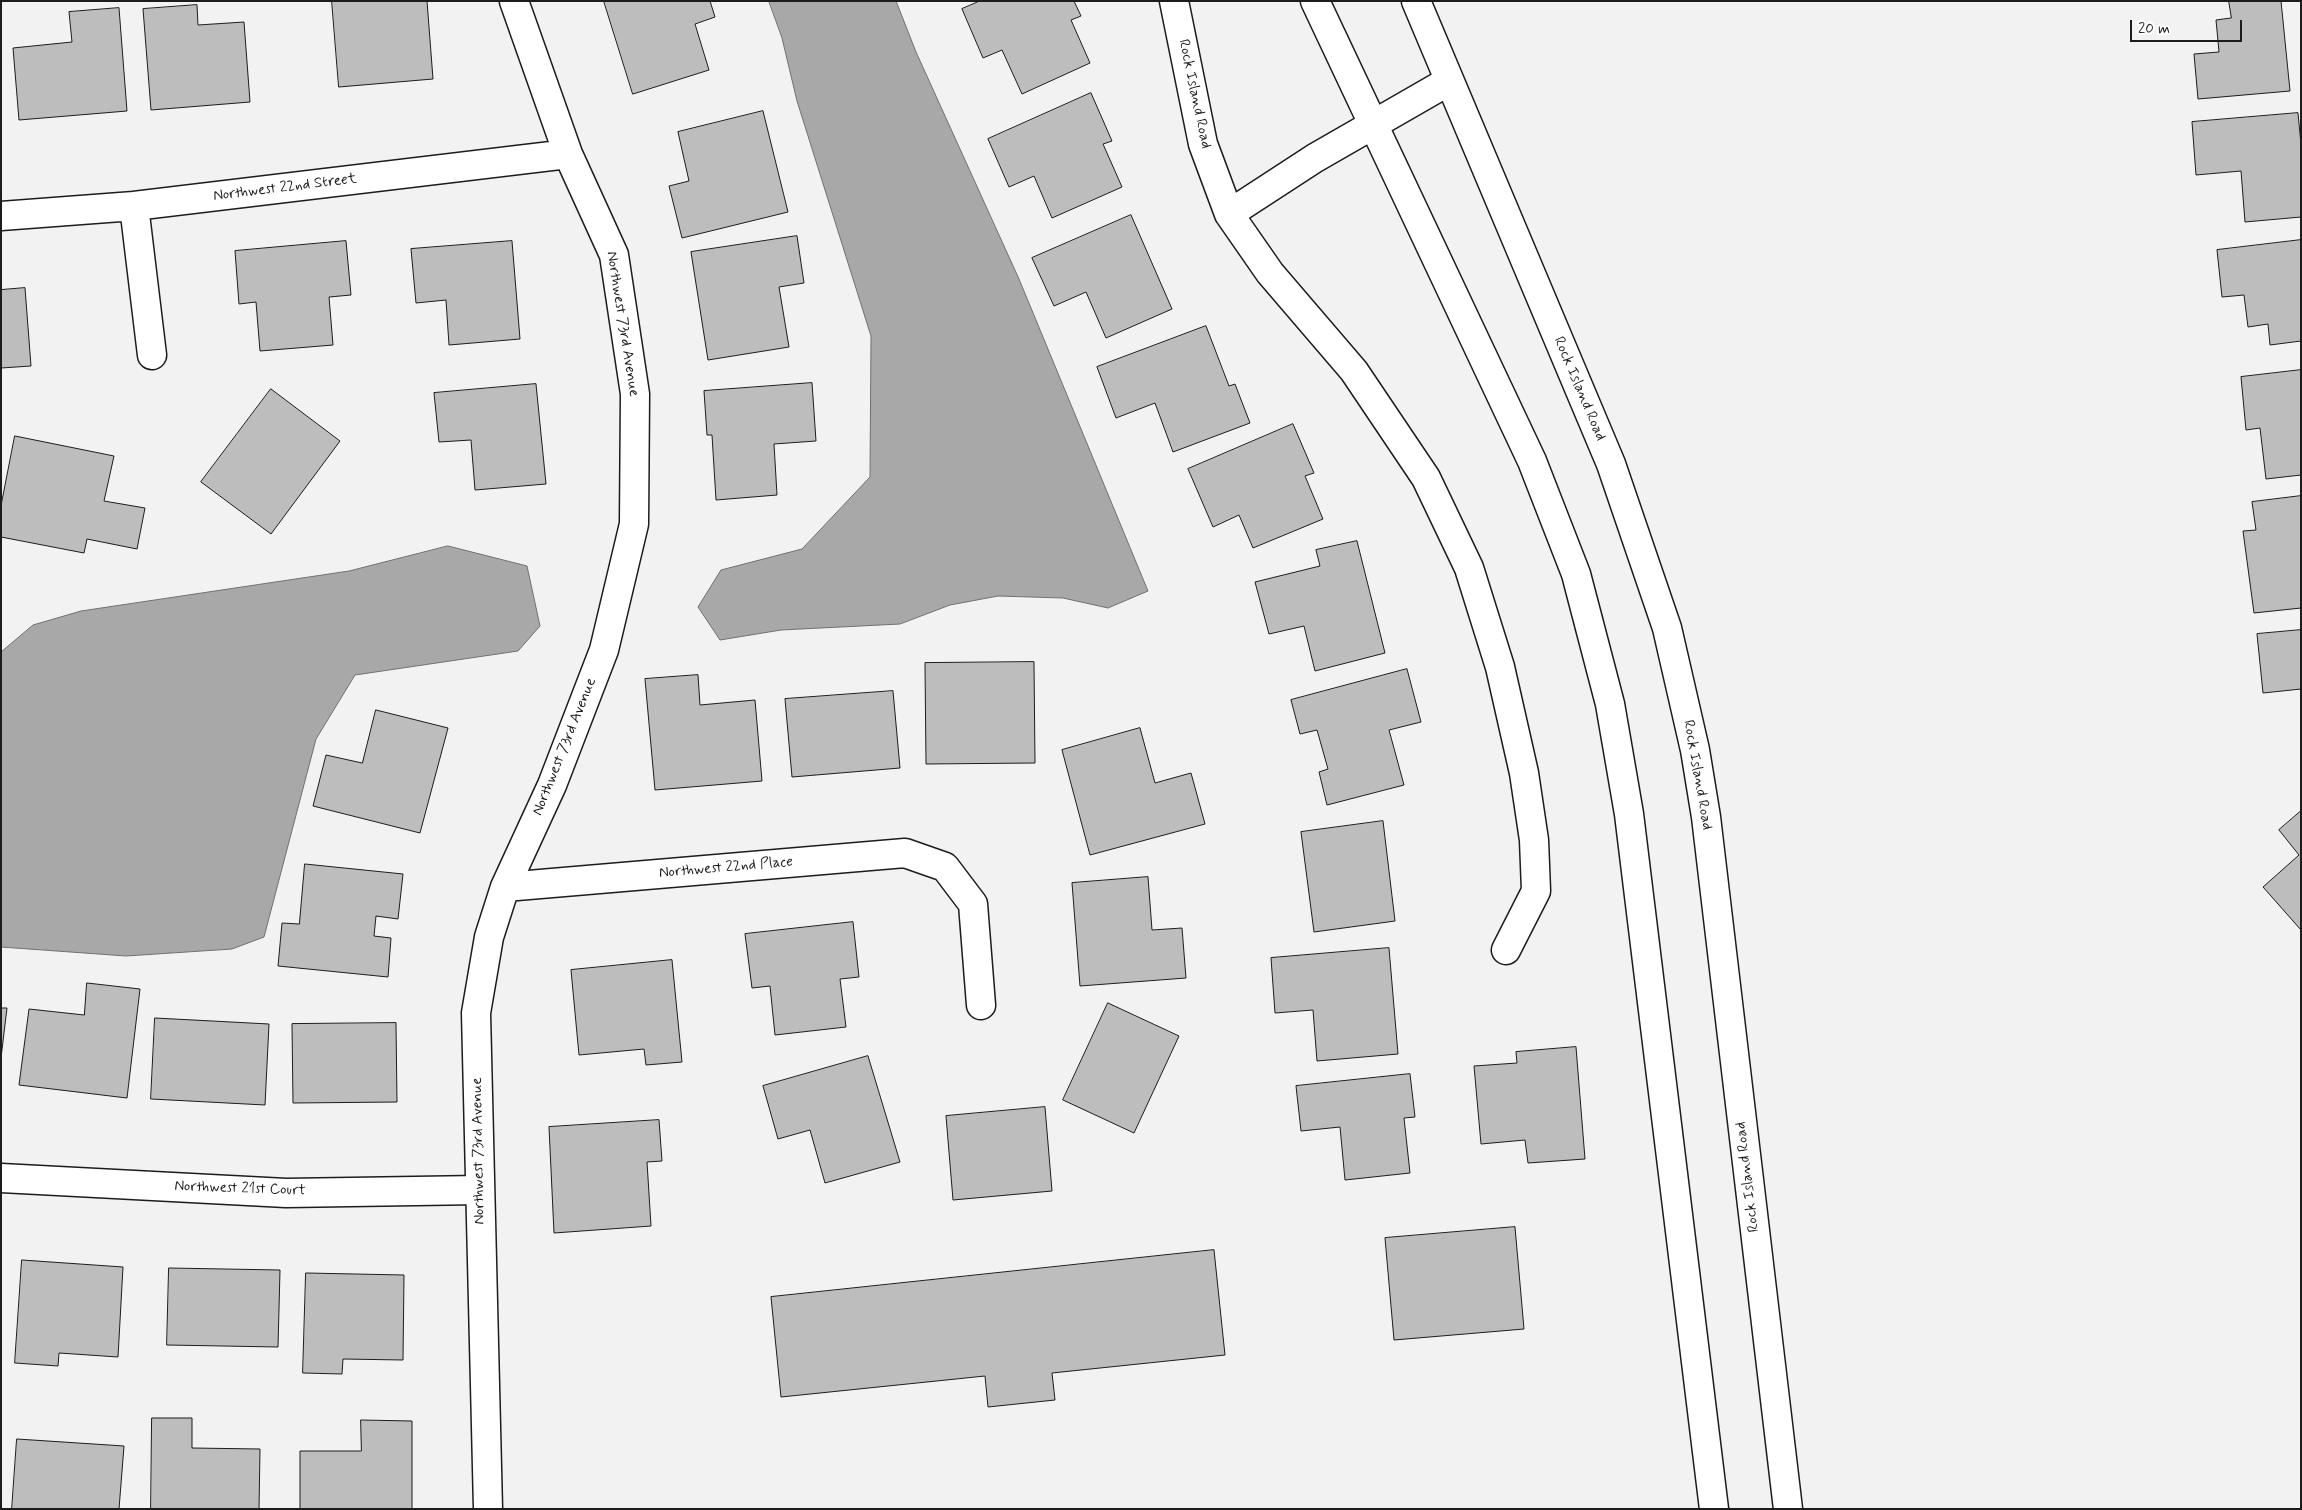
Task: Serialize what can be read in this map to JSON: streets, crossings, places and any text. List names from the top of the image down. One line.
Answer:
{"streets":{"street":["Rock Island Road","Northwest 22nd Street","Northwest 73rd Avenue","Northwest 22nd Place","Northwest 21st Court"]},"crossings":[["Northwest 22nd Street","Northwest 73rd Avenue"],["Northwest 73rd Avenue","Northwest 22nd Place"],["Northwest 73rd Avenue","Northwest 21st Court"]],"scale_bar":"20 m"}
